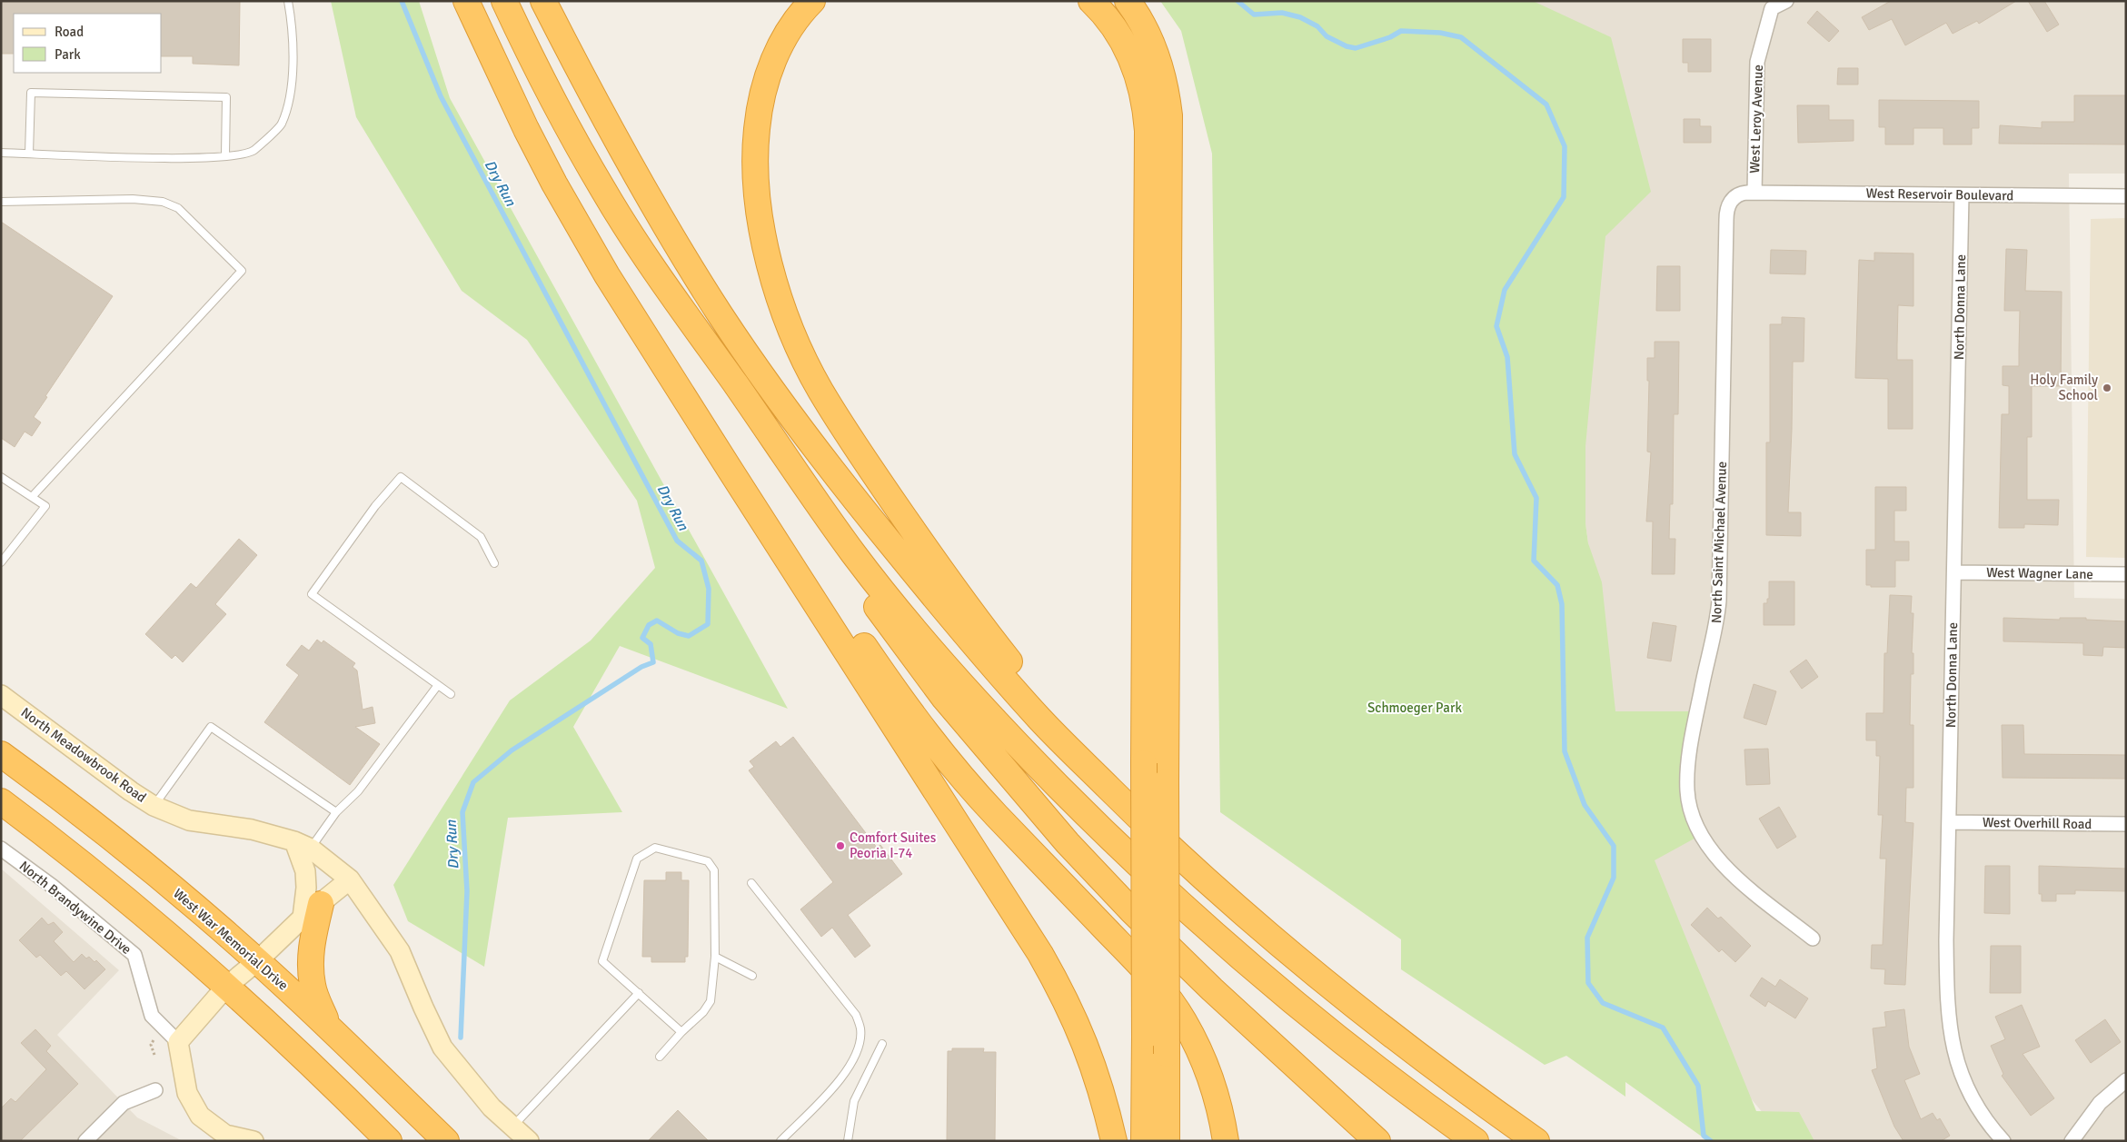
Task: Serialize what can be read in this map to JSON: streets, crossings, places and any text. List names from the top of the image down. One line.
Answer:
{"streets":{"highway":["West War Memorial Drive"],"street":["West Leroy Avenue","West Reservoir Boulevard","North Donna Lane","North Saint Michael Avenue","West Wagner Lane","North Meadowbrook Road","West Overhill Road","North Brandywine Drive"]},"crossings":[["West Leroy Avenue","West Reservoir Boulevard"],["West Leroy Avenue","North Saint Michael Avenue"],["West Reservoir Boulevard","North Donna Lane"],["West Reservoir Boulevard","North Saint Michael Avenue"],["North Donna Lane","West Wagner Lane"],["North Donna Lane","West Overhill Road"]],"water":["Dry Run"],"parks":["Schmoeger Park"],"places":["Holy Family School","Comfort Suites Peoria I-74"],"legend":["Road","Park"]}
